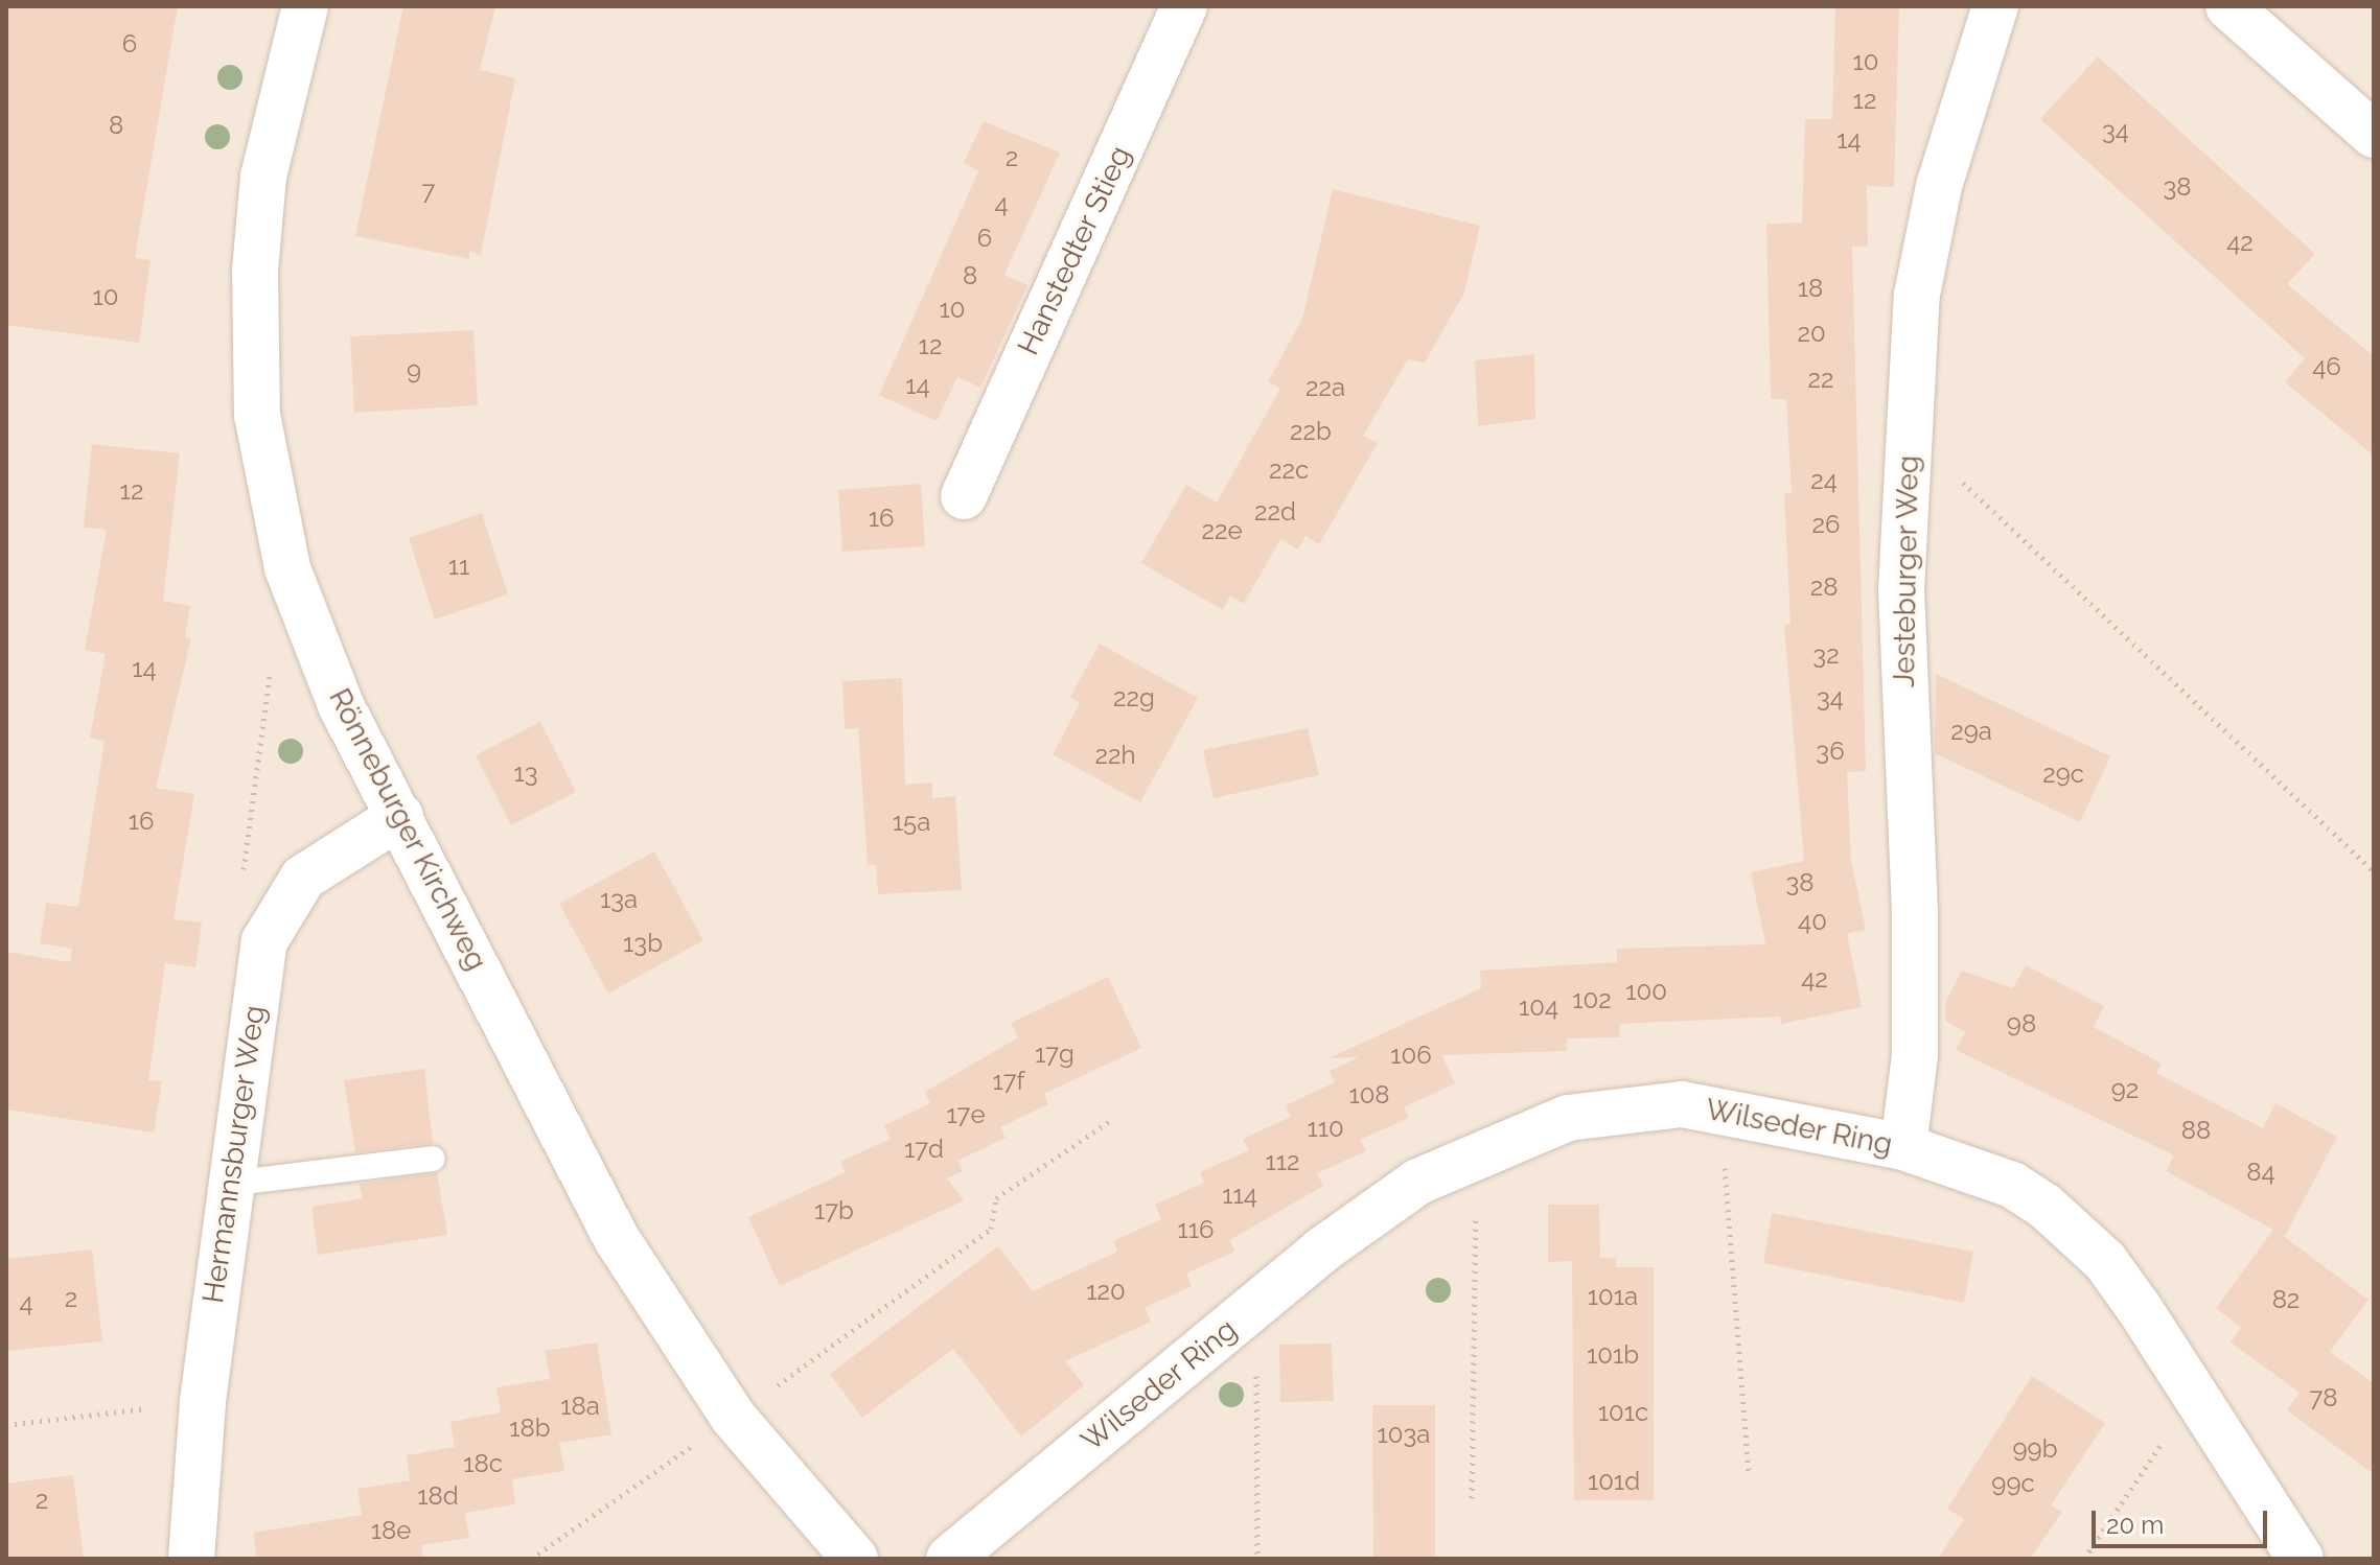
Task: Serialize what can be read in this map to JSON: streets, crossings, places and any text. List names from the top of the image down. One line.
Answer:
{"streets":{"street":["Hanstedter Stieg","Jesteburger Weg","Rönneburger Kirchweg","Wilseder Ring","Hermannsburger Weg"]},"crossings":[["Jesteburger Weg","Wilseder Ring"],["Rönneburger Kirchweg","Hermannsburger Weg"]],"house_numbers":["6","10","12","8","34","14","2","38","7","4","6","42","8","18","10","10","20","12","46","9","22","14","22a","22b","22c","24","12","22d","16","26","22e","11","28","32","14","22g","34","29a","36","22h","13","29c","16","15a","38","13a","40","13b","42","100","102","104","98","17g","106","17f","92","108","17e","110","88","17d","112","84","114","17b","116","120","101a","2","82","4","101b","78","18a","101c","18b","103a","99b","18c","101d","99c","18d","2","18e"],"scale_bar":"20 m"}
